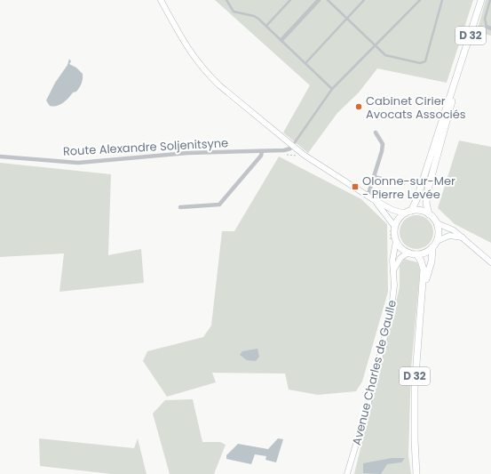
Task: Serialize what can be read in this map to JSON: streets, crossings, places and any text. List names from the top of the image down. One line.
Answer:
{"streets":{"main road":["D 32"],"street":["Route Alexandre Soljenitsyne","Avenue Charles de Gaulle"]},"places":{"other":["Cabinet Cirier Avocats Associés"],"transit":["Olonne-sur-Mer - Pierre Levée"]}}
